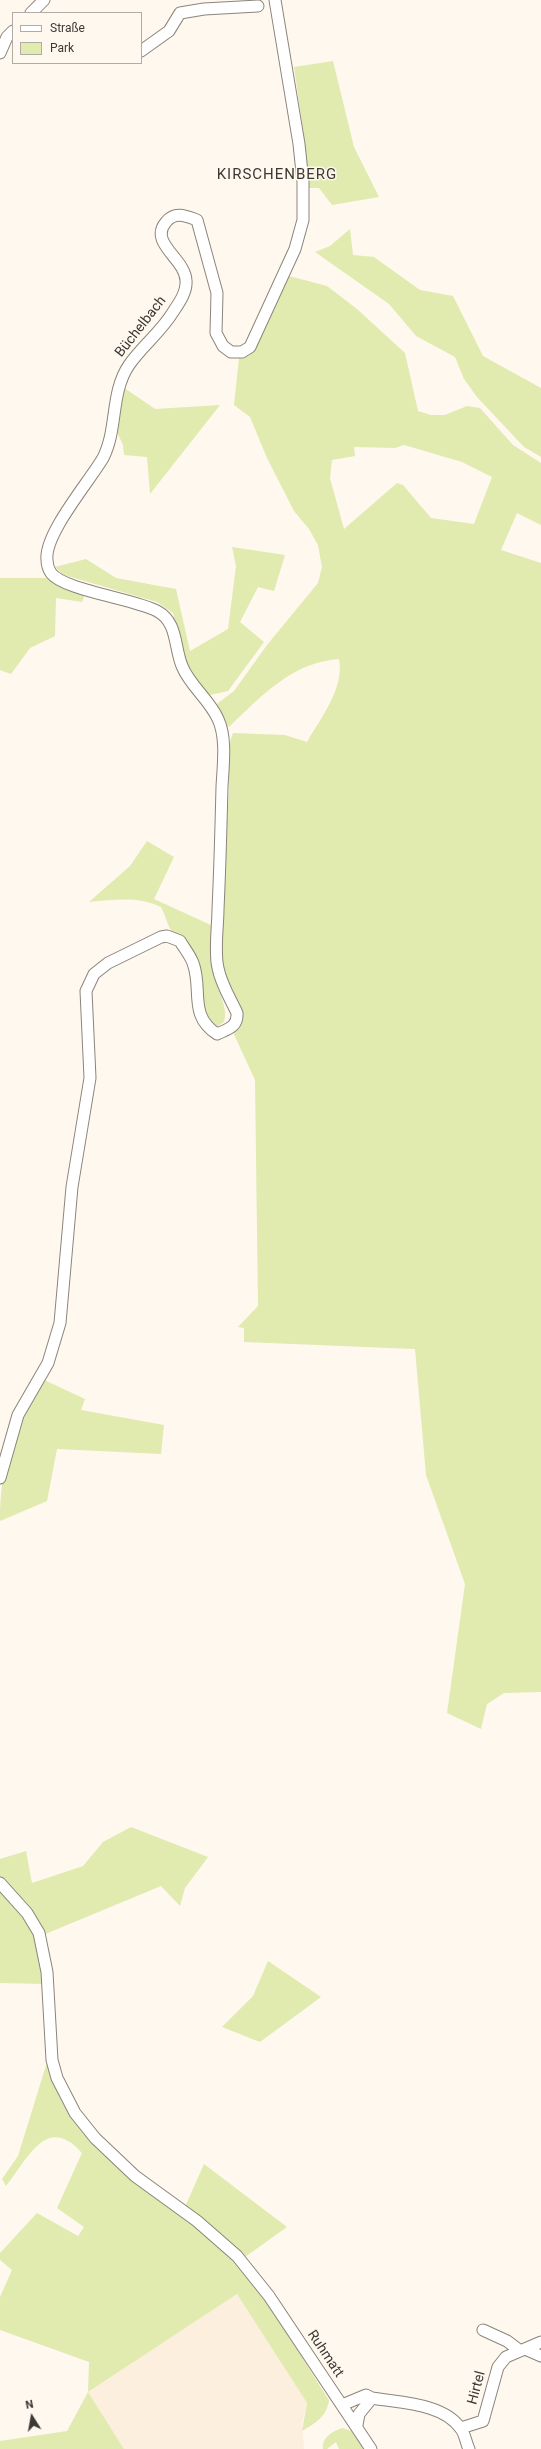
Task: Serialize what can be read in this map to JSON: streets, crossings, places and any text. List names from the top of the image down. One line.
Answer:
{"streets":{"street":["Büchelbach","Ruhmatt","Hirtel"]},"districts":["KIRSCHENBERG"],"legend":["Straße","Park"],"north":"top"}
